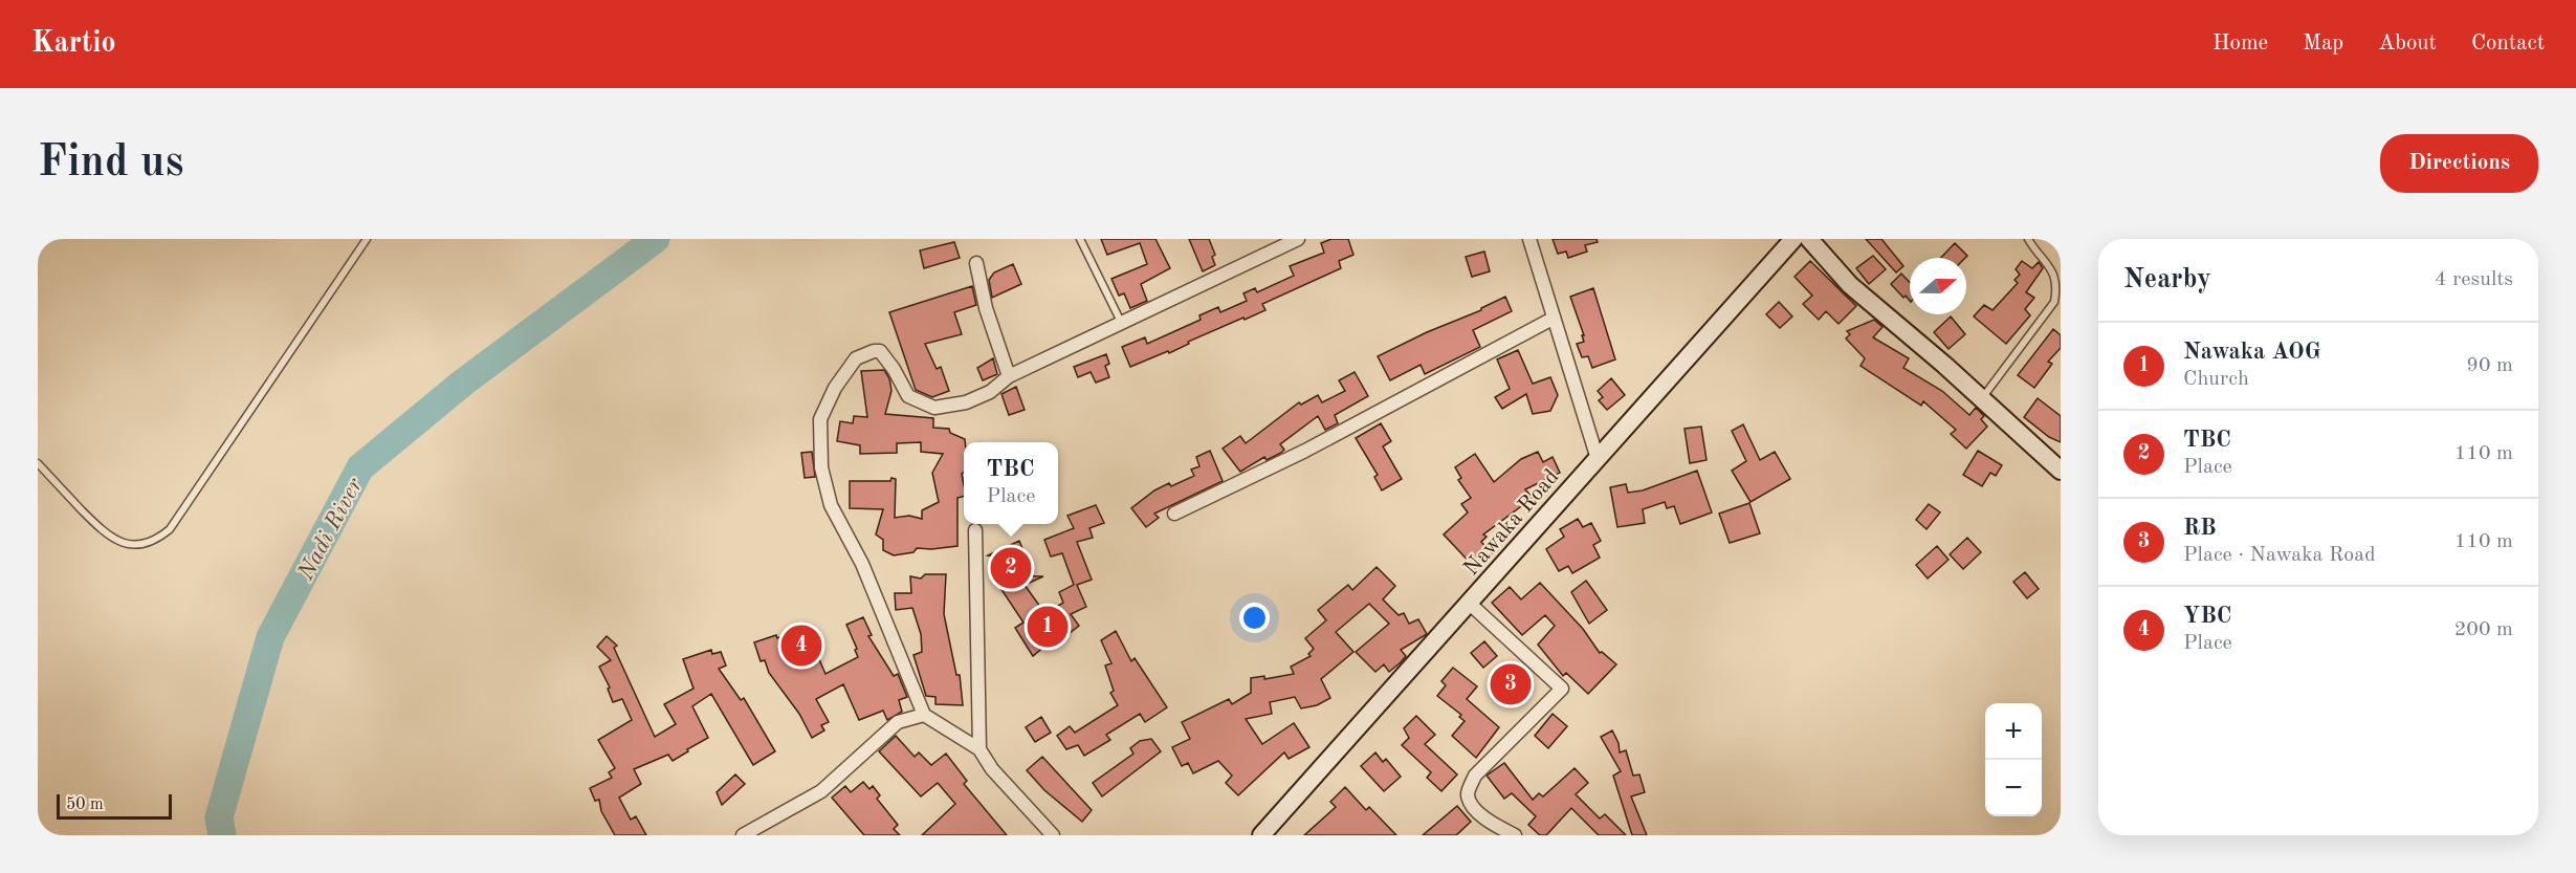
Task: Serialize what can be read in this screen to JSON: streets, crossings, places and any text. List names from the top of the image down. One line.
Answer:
{"streets":{"street":["Nawaka Road"]},"water":["Nadi River"],"scale_bar":"50 m","north":"right","page":{"header":"Kartio","nav":["Home","Map","About","Contact"],"buttons":"Directions","title":"Find us","heading":["Nearby","4 results"],"list":[{"mark":"1","name":"Nawaka AOG","note":"Church","value":"90 m"},{"mark":"2","name":"TBC","note":"Place","value":"110 m"},{"mark":"3","name":"RB","note":"Place · Nawaka Road","value":"110 m"},{"mark":"4","name":"YBC","note":"Place","value":"200 m"}],"popup":["TBC","Place"],"pins":["2","1","4","3"],"map_buttons":["+","−"],"scale":"50 m"}}
